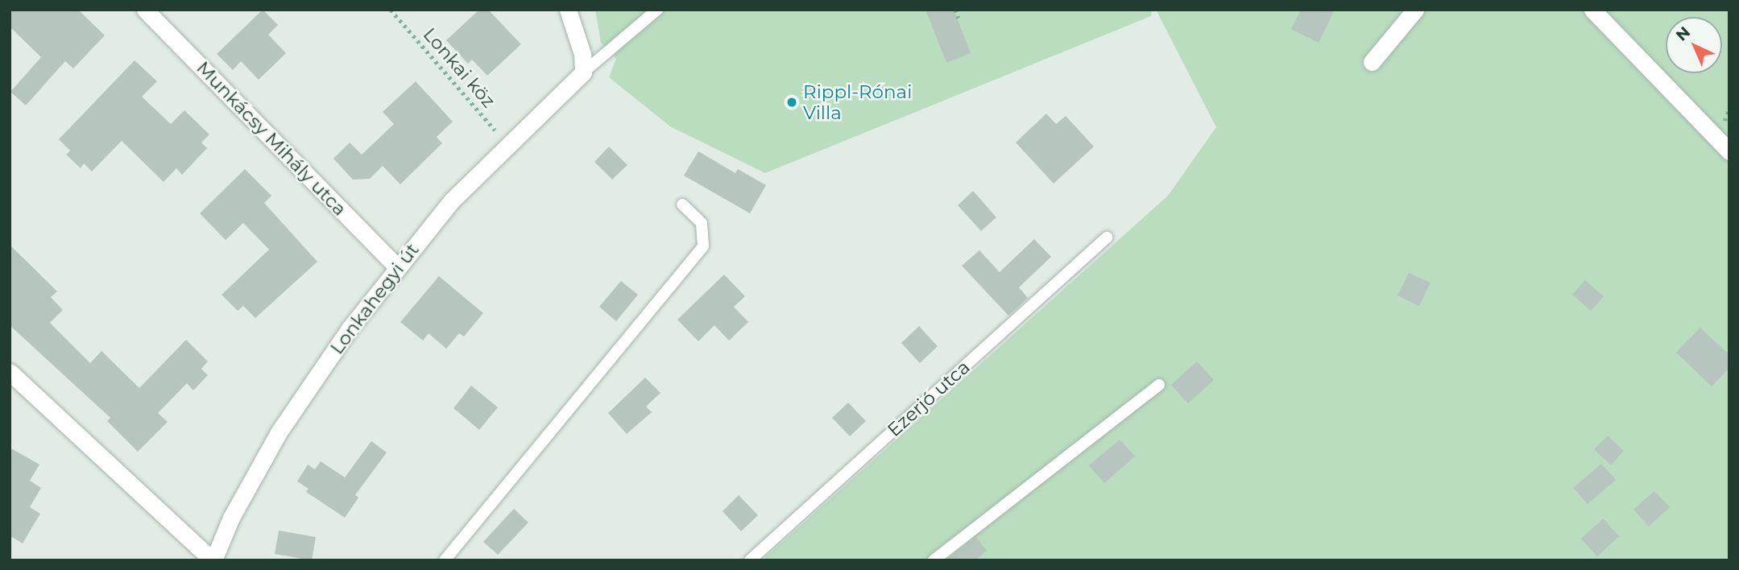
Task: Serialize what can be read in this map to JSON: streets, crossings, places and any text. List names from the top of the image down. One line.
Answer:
{"streets":{"street":["Munkácsy Mihály utca","Lonkahegyi út"],"lane":["Ezerjó utca"],"path":["Lonkai köz"]},"crossings":[["Lonkai köz","Lonkahegyi út"],["Munkácsy Mihály utca","Lonkahegyi út"]],"places":["Rippl-Rónai Villa"],"north":"top left"}
